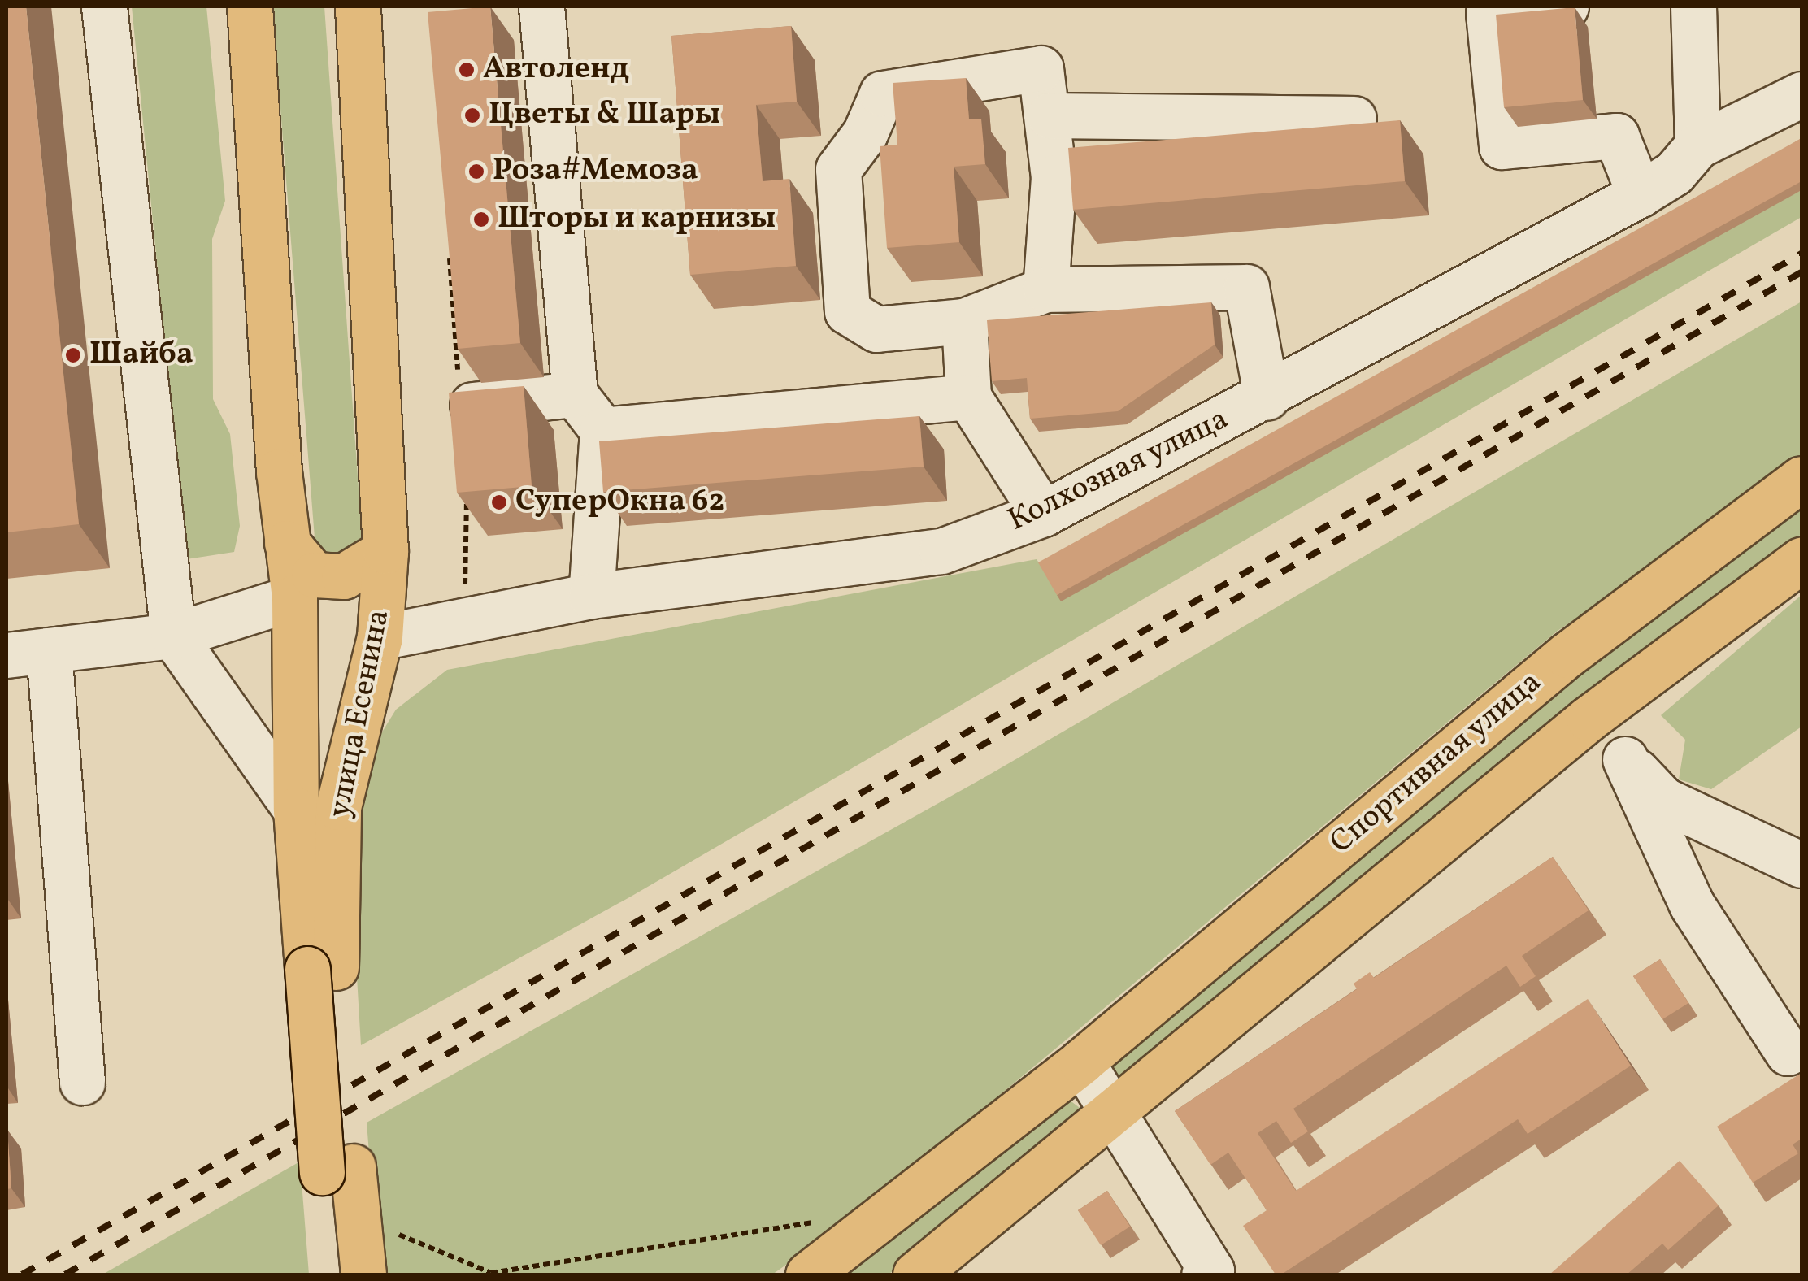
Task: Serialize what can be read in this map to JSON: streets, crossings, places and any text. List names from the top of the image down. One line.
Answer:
{"streets":{"main road":["улица Есенина","Спортивная улица"],"street":["Колхозная улица"]},"crossings":[["Колхозная улица","улица Есенина"]],"places":["Автоленд","Цветы & Шары","Роза#Мемоза","Шторы и карнизы","Шайба","СуперОкна 62"]}
